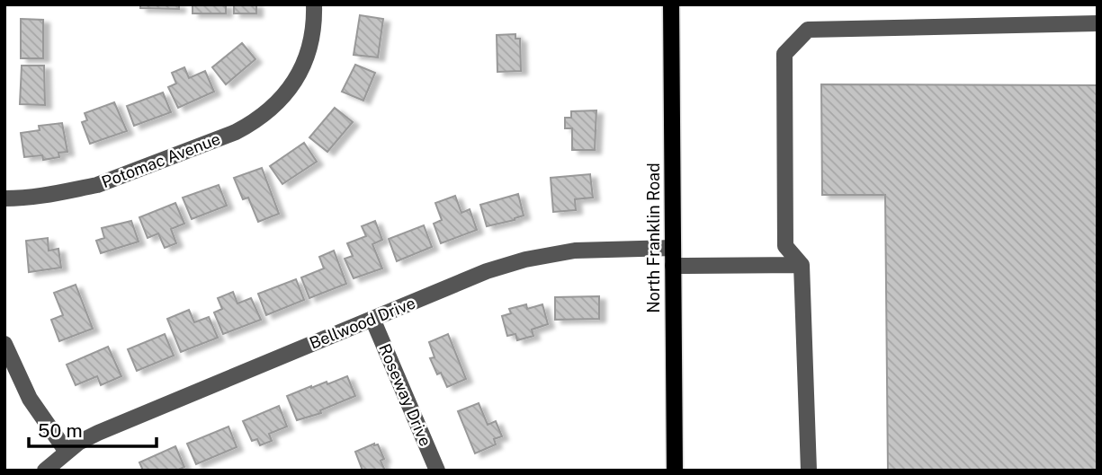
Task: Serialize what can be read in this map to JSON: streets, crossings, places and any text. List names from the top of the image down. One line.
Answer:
{"streets":{"main road":["North Franklin Road"],"street":["Potomac Avenue","Bellwood Drive","Roseway Drive"]},"crossings":[["North Franklin Road","Bellwood Drive"],["Bellwood Drive","Roseway Drive"]],"scale_bar":"50 m"}
